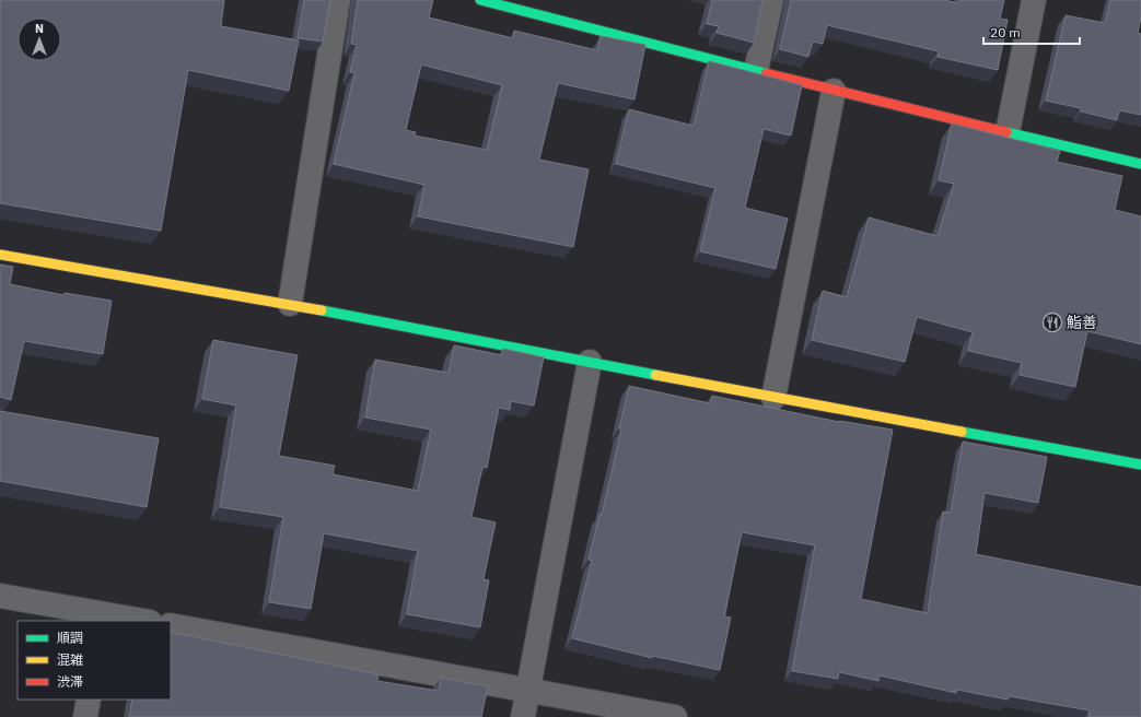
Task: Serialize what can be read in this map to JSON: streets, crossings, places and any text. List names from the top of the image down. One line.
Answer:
{"places":{"restaurant":["鮨善"]},"legend":["順調","混雑","渋滞"],"scale_bar":"20 m","north":"top"}
